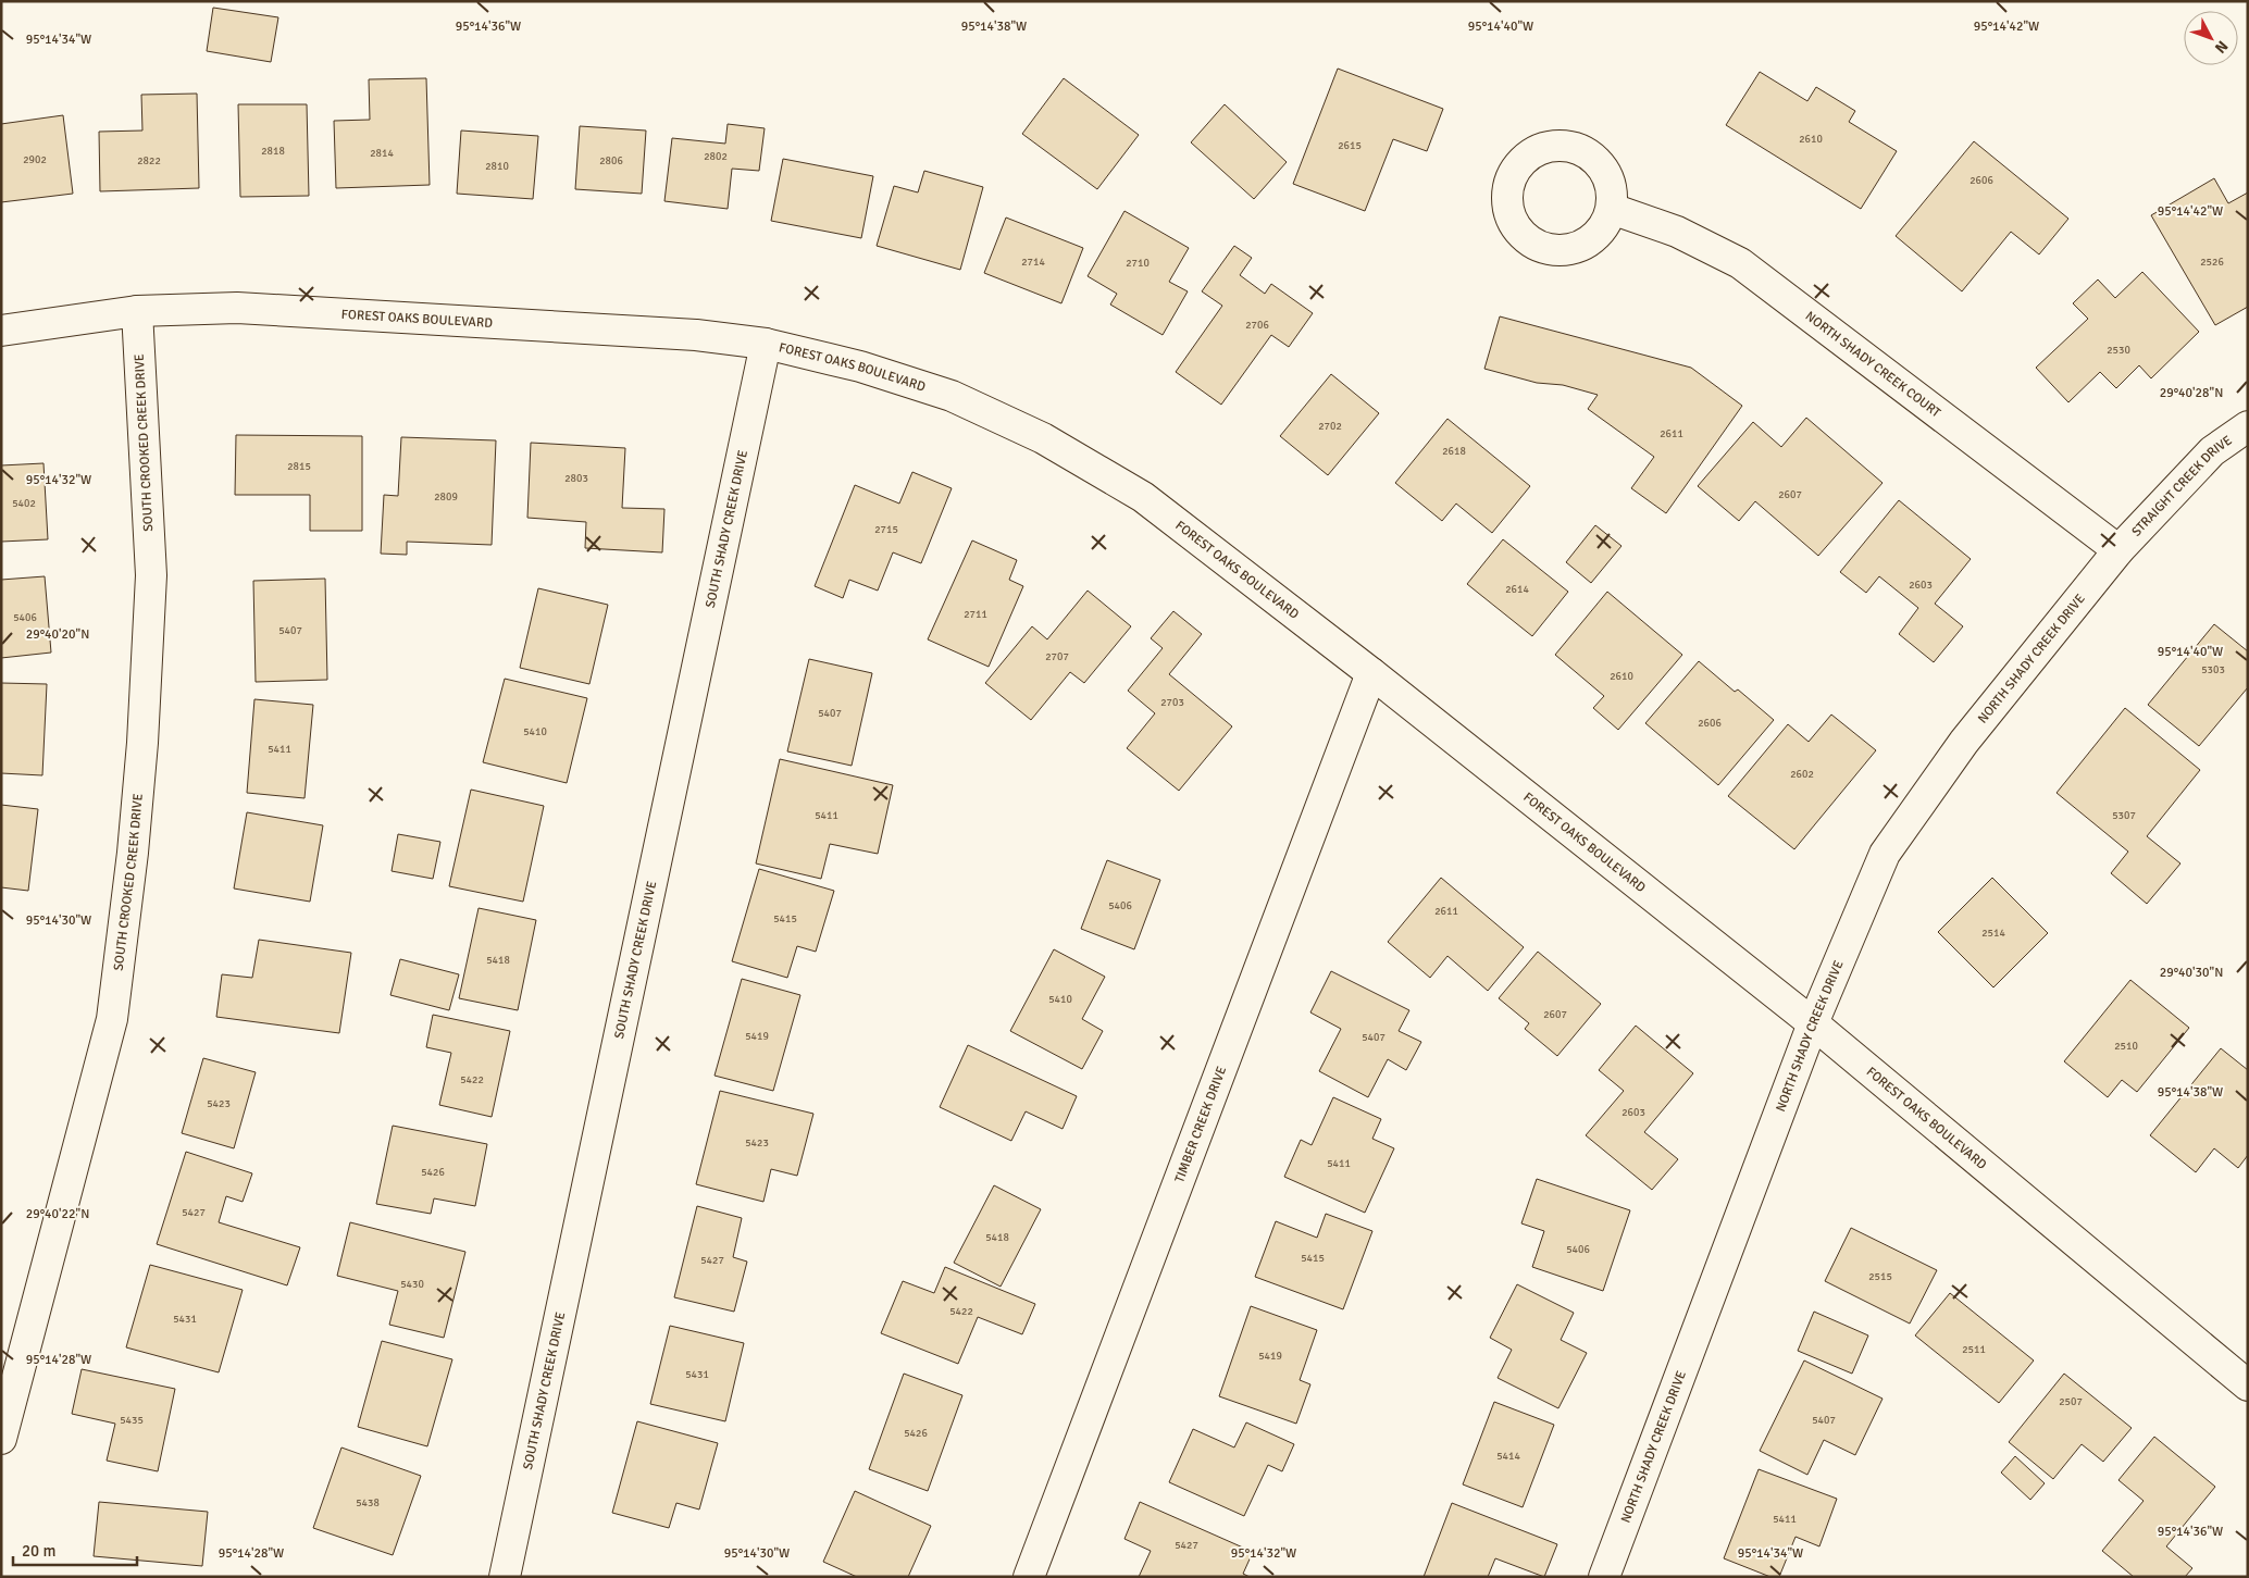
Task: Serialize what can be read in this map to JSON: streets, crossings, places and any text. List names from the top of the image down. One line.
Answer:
{"streets":{"street":["FOREST OAKS BOULEVARD","NORTH SHADY CREEK COURT","SOUTH CROOKED CREEK DRIVE","STRAIGHT CREEK DRIVE","SOUTH SHADY CREEK DRIVE","NORTH SHADY CREEK DRIVE","TIMBER CREEK DRIVE"]},"crossings":[["FOREST OAKS BOULEVARD","SOUTH CROOKED CREEK DRIVE"],["FOREST OAKS BOULEVARD","SOUTH SHADY CREEK DRIVE"],["FOREST OAKS BOULEVARD","NORTH SHADY CREEK DRIVE"],["FOREST OAKS BOULEVARD","TIMBER CREEK DRIVE"],["NORTH SHADY CREEK COURT","STRAIGHT CREEK DRIVE"],["NORTH SHADY CREEK COURT","NORTH SHADY CREEK DRIVE"],["STRAIGHT CREEK DRIVE","NORTH SHADY CREEK DRIVE"]],"house_numbers":["2610","2615","2818","2814","2802","2902","2822","2806","2810","2606","2714","2526","2710","2706","2530","2702","2611","2618","2815","2803","2607","2809","5402","2715","2603","2614","2711","5406","5407","2707","5303","2610","2703","5407","2606","5410","5411","2602","5411","5307","5406","2611","5415","2514","5418","5410","2607","5419","5407","2510","5422","5423","2603","5423","5411","5426","5427","5418","5406","5415","5427","2515","5430","5422","5431","2511","5419","5431","2507","5435","5407","5426","5414","5438","5411","5427"],"scale_bar":"20 m","north":"bottom right","coordinates":["95°14'36\"W","95°14'38\"W","95°14'40\"W","95°14'42\"W","95°14'34\"W","29°40'28\"N","95°14'32\"W","29°40'20\"N","95°14'30\"W","29°40'30\"N","29°40'22\"N","95°14'28\"W"]}
